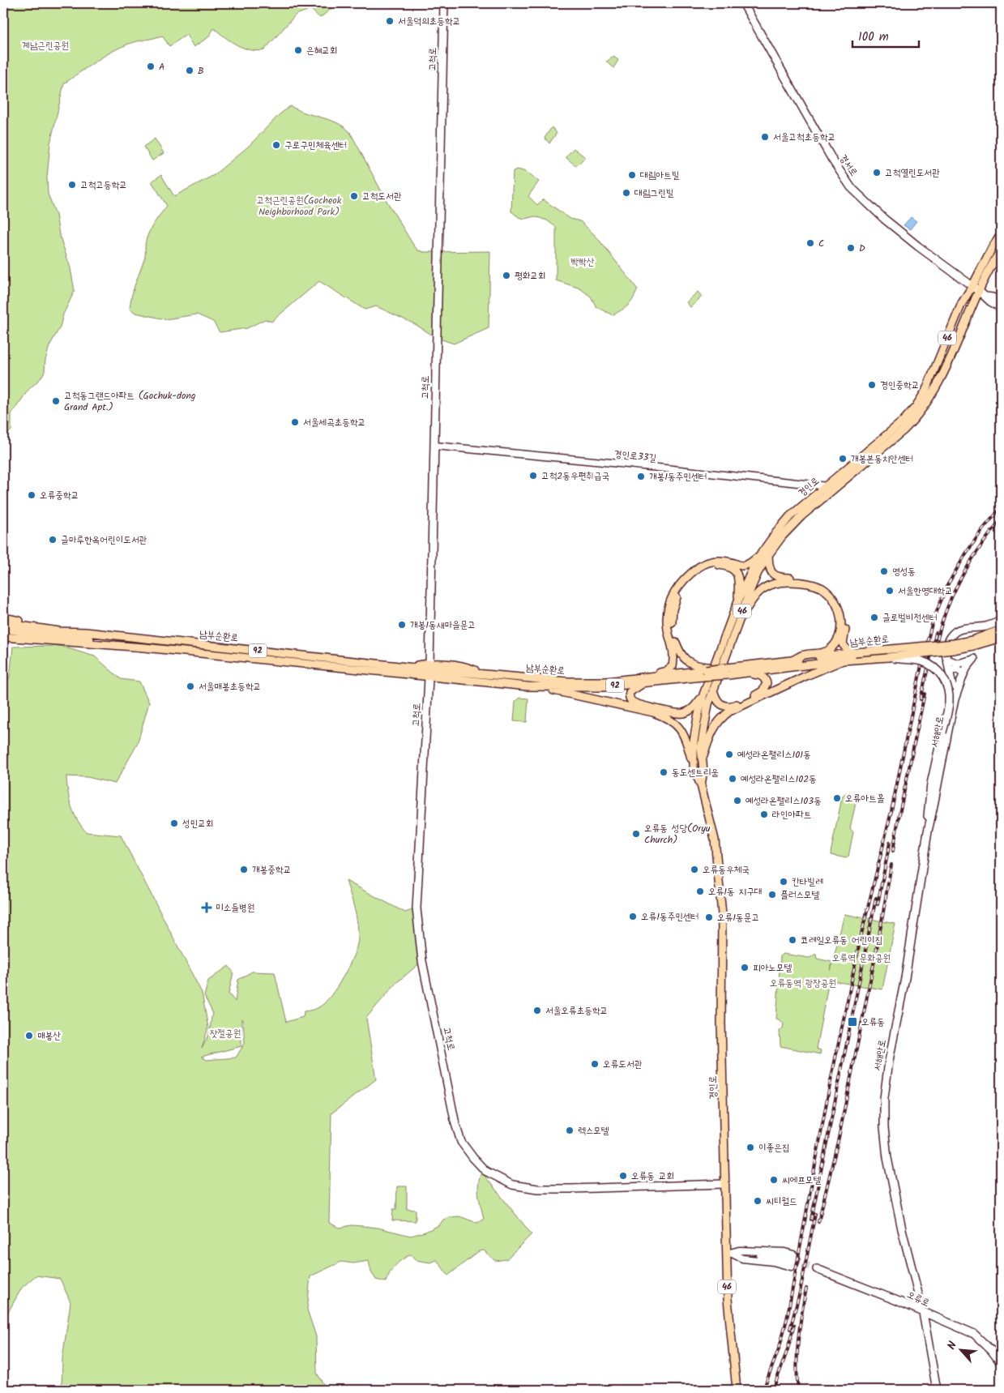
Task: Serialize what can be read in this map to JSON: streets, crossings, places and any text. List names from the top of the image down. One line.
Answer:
{"streets":{"main road":["고척로","경서로","46","경인로","남부순환로","92","서해안로","오류로"],"street":["경인로33길"]},"crossings":[["고척로","경인로33길"],["고척로","경인로"],["고척로","남부순환로"],["경서로","경인로"],["경인로33길","경인로"],["서해안로","오류로"]],"parks":["계남근린공원","고척근린공원(Gocheok Neighborhood Park)","빡빡산","오류역 문화공원","오류동역 광장공원","잣절공원"],"places":{"other":["서울덕의초등학교","은혜교회","A","B","서울고척초등학교","구로구민체육센터","고척열린도서관","대림아트빌","고척고등학교","대림그린빌","고척도서관","C","D","평화교회","경인중학교","고척동그랜드아파트 (Gochuk-dong Grand Apt.)","서울세곡초등학교","개봉본동치안센터","고척2동우편취급국","개봉1동주민센터","오류중학교","글마루한옥어린이도서관","영성동","서울한영대학교","글로벌비전센터","개봉1동새마을문고","서울매봉초등학교","예성라온팰리스101동","동도센트리움","예성라온팰리스102동","오류아트홀","예성라온팰리스103동","라인아파트","성민교회","오류동 성당(Oryu Church)","개봉중학교","오류동우체국","칸타빌레","오류1동 지구대","플러스모텔","오류1동주민센터","오류1동문고","코레일오류동 어린이집","피아노모텔","서울오류초등학교","매봉산","오류도서관","렉스모텔","이좋은집","오류동 교회","씨에프모텔","씨티월드"],"health":["미소들병원"],"transit":["오류동"]},"scale_bar":"100 m","north":"top left"}
